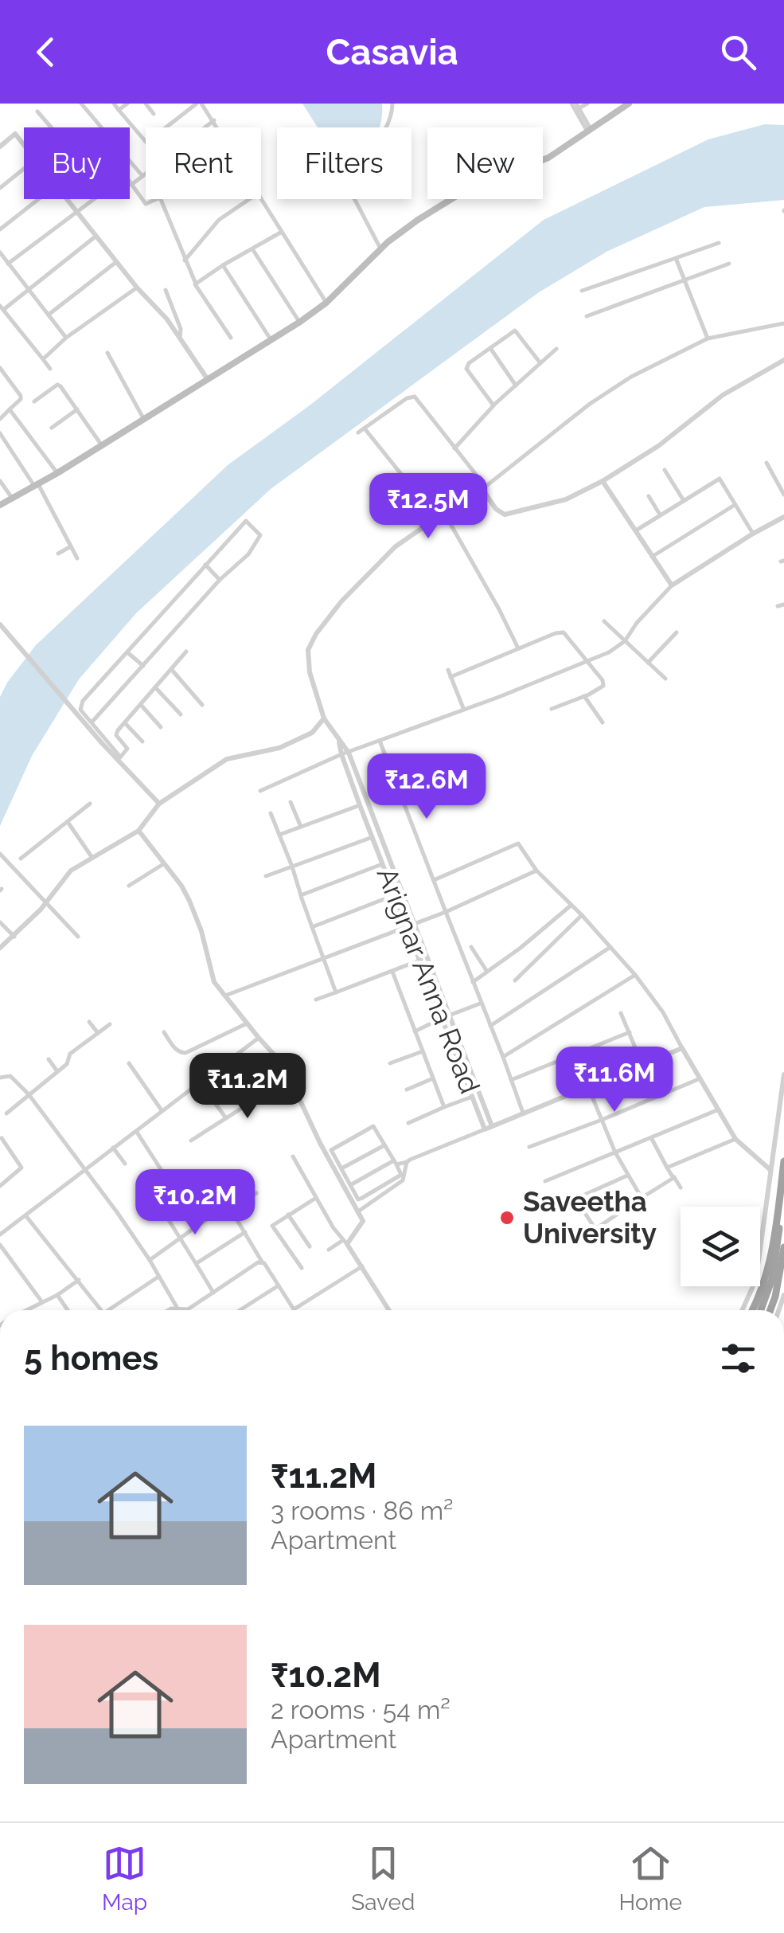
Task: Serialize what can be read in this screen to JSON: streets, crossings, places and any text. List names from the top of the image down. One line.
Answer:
{"streets":{"street":["Arignar Anna Road"]},"places":["Saveetha University"],"page":{"header":"Casavia","chip":["Buy","Rent","Filters","New"],"price":["₹12.5M","₹12.6M","₹11.6M","₹11.2M","₹10.2M"],"heading":"5 homes","list":[{"name":"₹11.2M","note":"3 rooms · 86 m² · Apartment"},{"name":"₹10.2M","note":"2 rooms · 54 m² · Apartment"}],"tabs":["Map","Saved","Home"]}}
